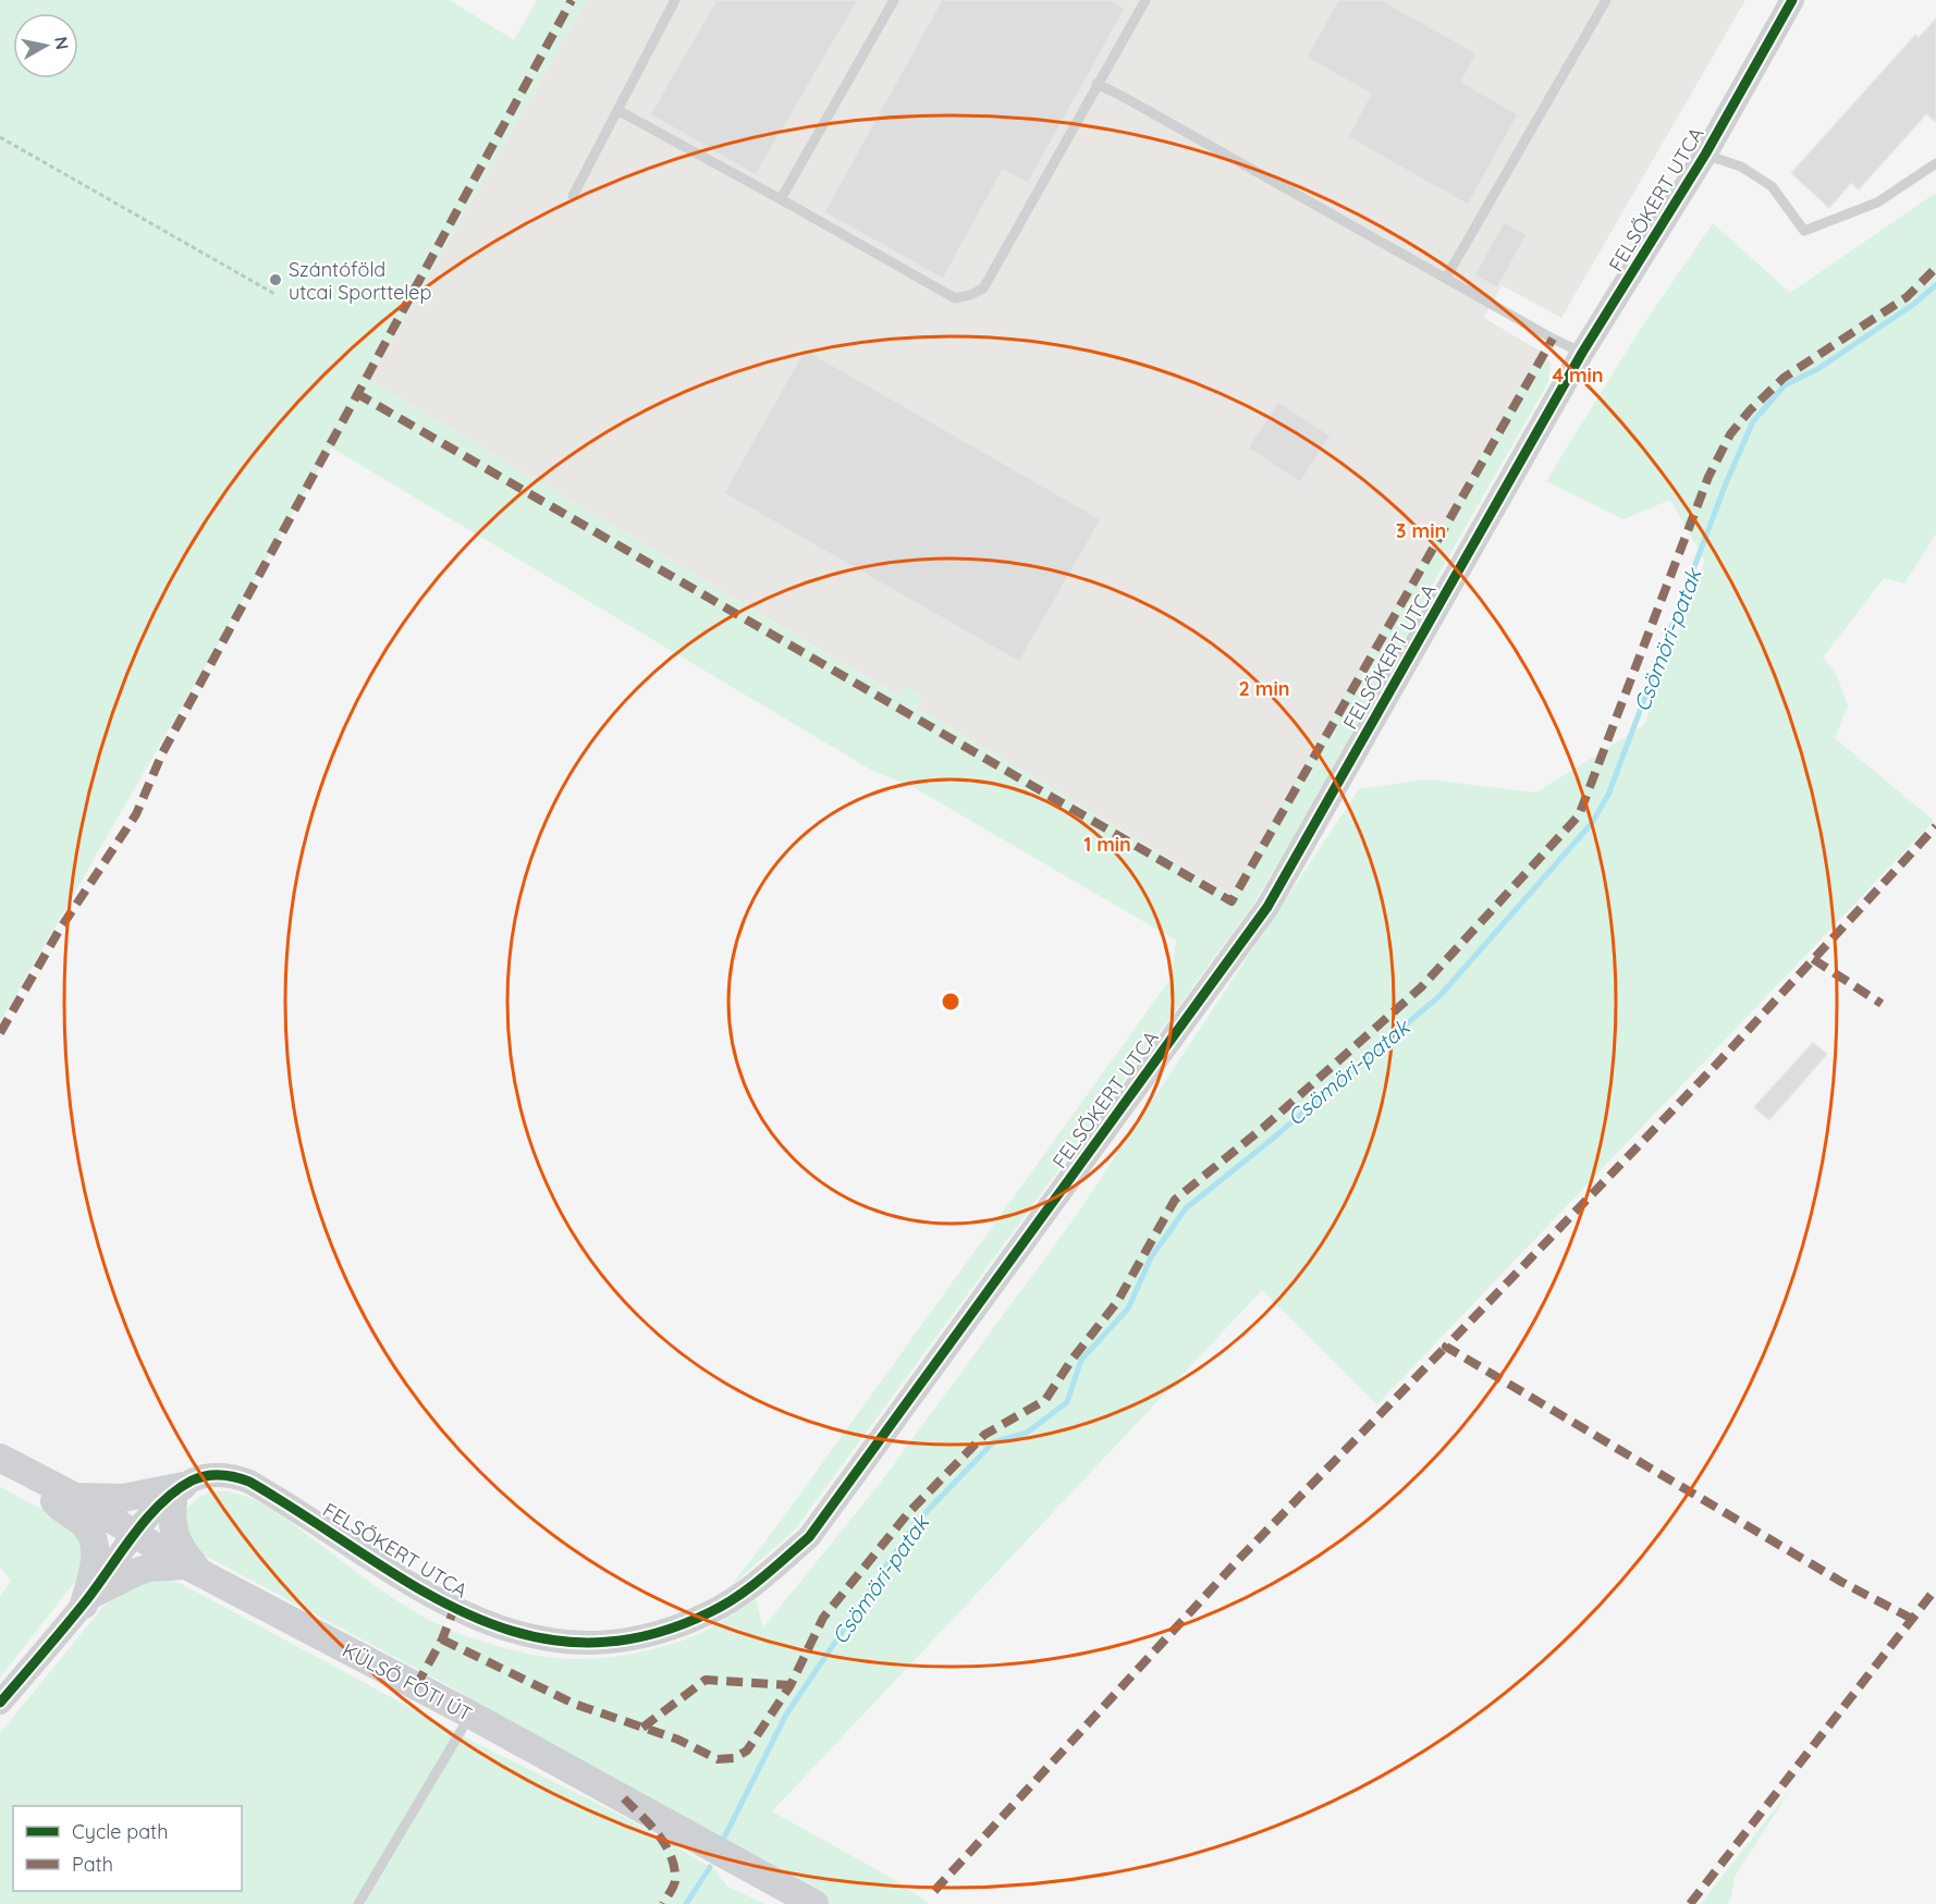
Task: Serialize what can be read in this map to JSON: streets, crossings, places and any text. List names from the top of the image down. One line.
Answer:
{"streets":{"main road":["KÜLSŐ FÓTI ÚT"],"street":["FELSŐKERT UTCA"]},"crossings":[["FELSŐKERT UTCA","KÜLSŐ FÓTI ÚT"]],"water":["Csömöri-patak"],"places":["Szántóföld utcai Sporttelep"],"legend":["Cycle path","Path"],"north":"right","rings":["4 min","3 min","2 min","1 min"]}
